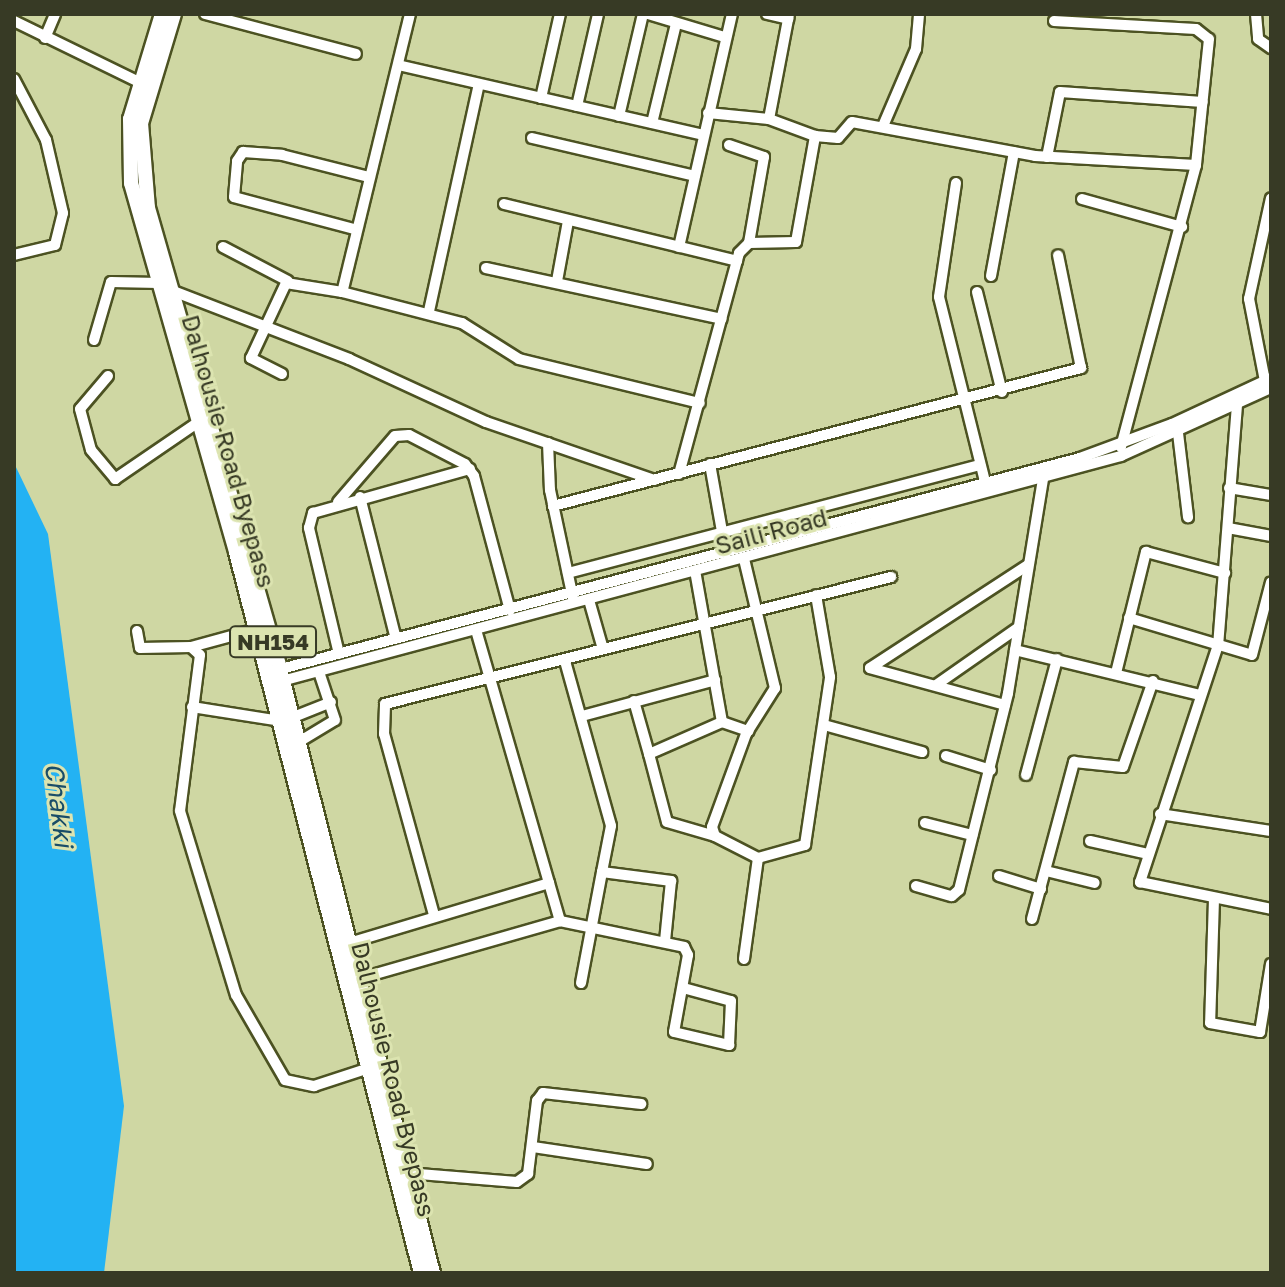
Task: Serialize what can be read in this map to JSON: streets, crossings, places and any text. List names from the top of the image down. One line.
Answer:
{"streets":{"highway":["Dalhousie Road Byepass","NH154"],"street":["Saili Road"]},"crossings":[["Dalhousie Road Byepass","Saili Road"],["Dalhousie Road Byepass","NH154"],["Saili Road","NH154"]],"water":["Chakki"]}
